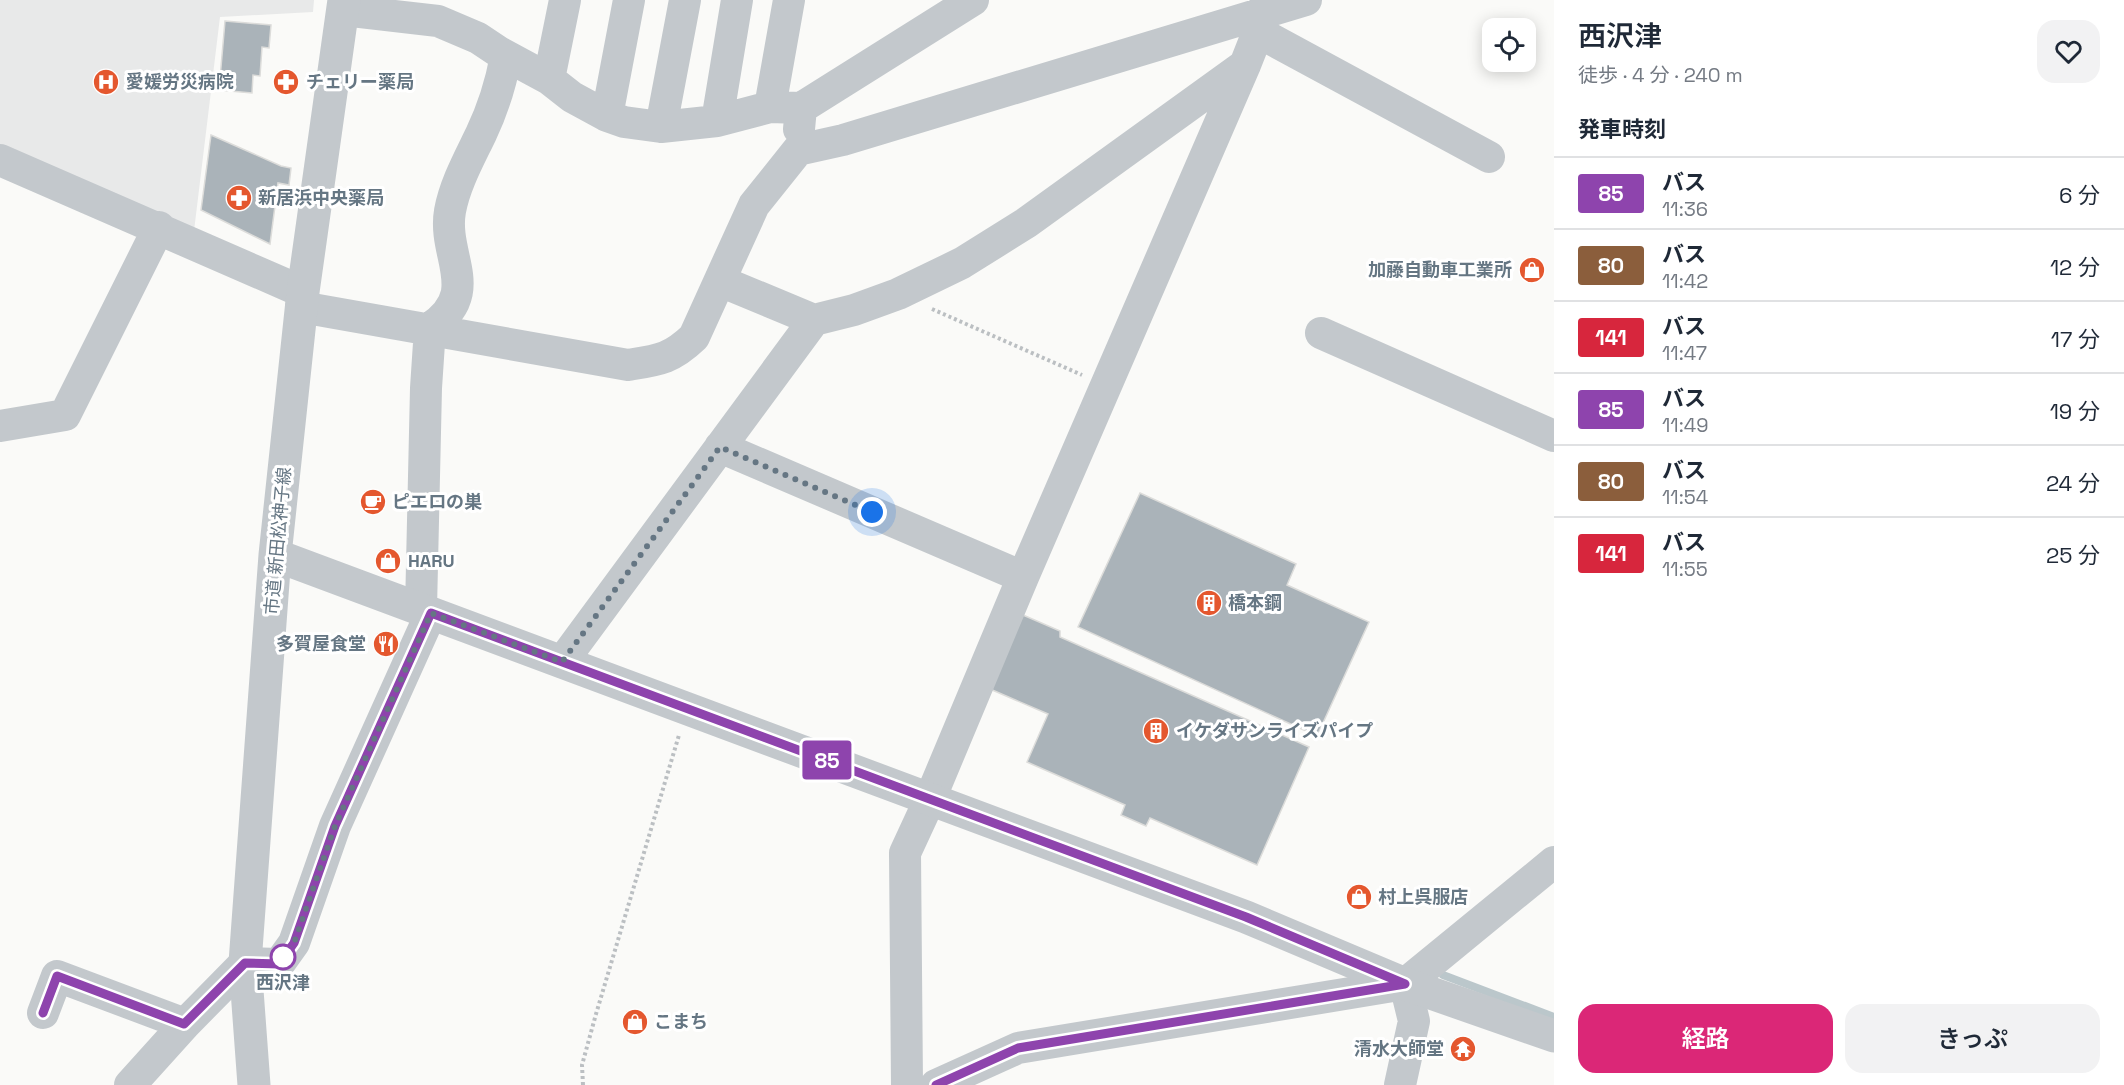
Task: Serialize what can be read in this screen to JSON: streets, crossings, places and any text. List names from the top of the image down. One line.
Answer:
{"streets":{"street":["市道 新田松神子線"]},"places":{"hospital":["愛媛労災病院"],"pharmacy":["チェリー薬局","新居浜中央薬局"],"shop":["加藤自動車工業所","HARU","村上呉服店","こまち"],"cafe":["ピエロの巣"],"building":["橋本鋼","イケダサンライズパイプ"],"restaurant":["多賀屋食堂"],"other":["西沢津"],"temple":["清水大師堂"]},"lines":["bus line 85"],"page":{"on_map":"85","heading":[["西沢津","徒歩 · 4 分 · 240 m"],"発車時刻"],"list":[{"mark":"85","name":"バス","note":"11:36","value":"6 分"},{"mark":"80","name":"バス","note":"11:42","value":"12 分"},{"mark":"141","name":"バス","note":"11:47","value":"17 分"},{"mark":"85","name":"バス","note":"11:49","value":"19 分"},{"mark":"80","name":"バス","note":"11:54","value":"24 分"},{"mark":"141","name":"バス","note":"11:55","value":"25 分"}],"buttons":["経路","きっぷ"]}}
